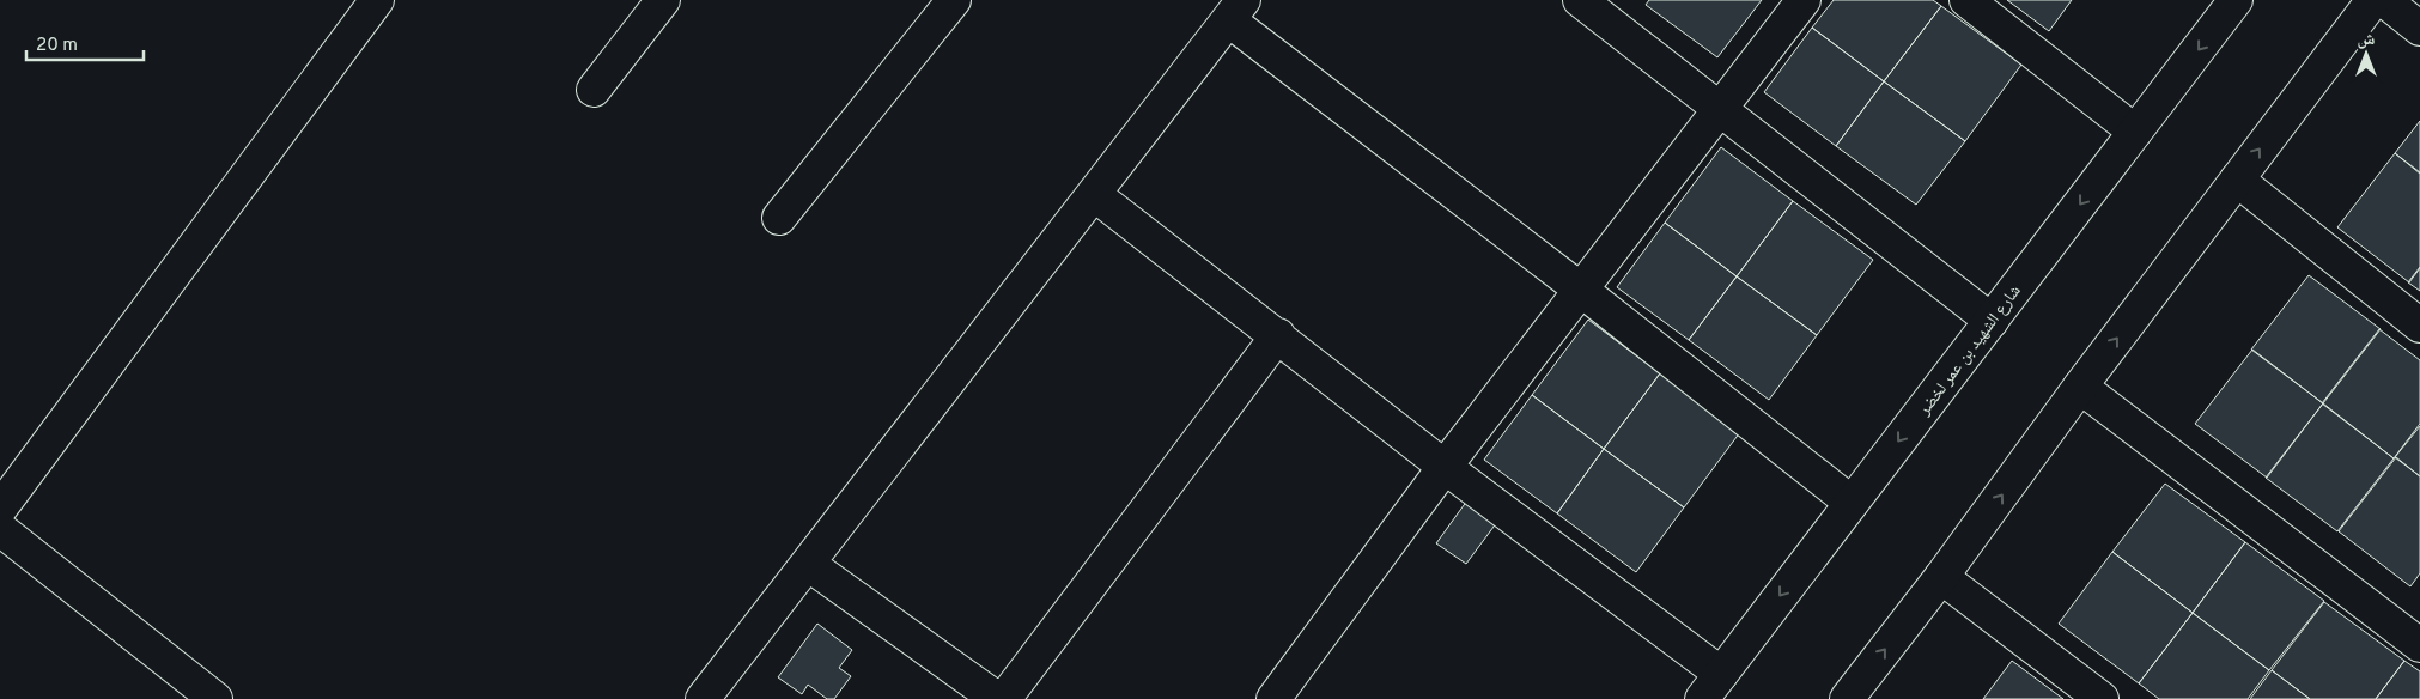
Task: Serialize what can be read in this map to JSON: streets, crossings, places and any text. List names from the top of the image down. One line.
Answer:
{"streets":{"street":["شارع الشهيد بن عمر لخضر"]},"scale_bar":"20 m","north":"top"}
